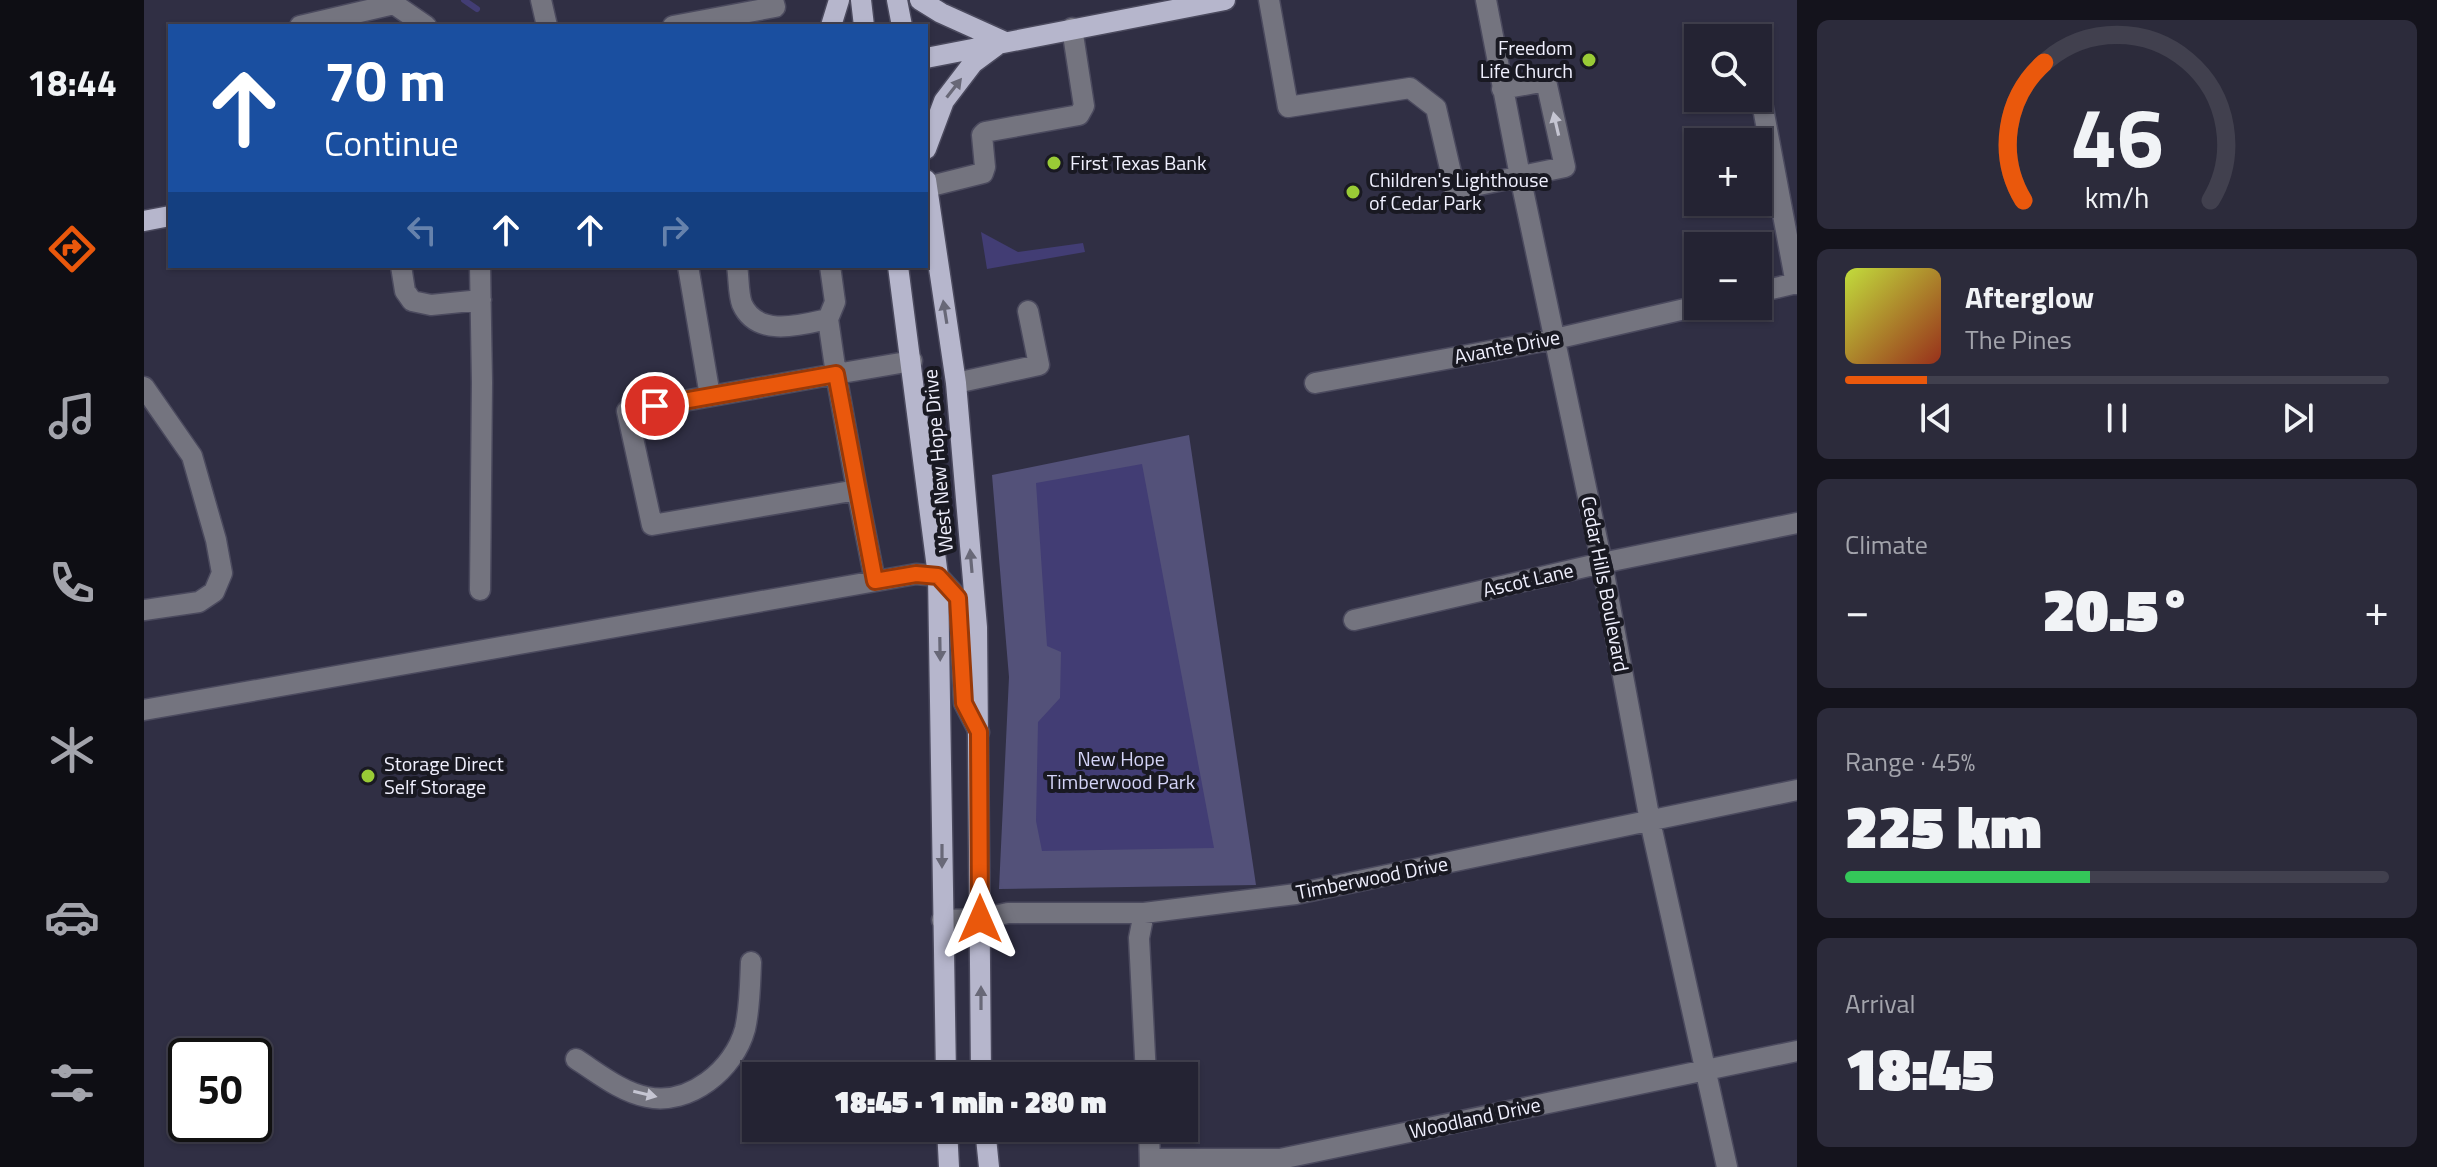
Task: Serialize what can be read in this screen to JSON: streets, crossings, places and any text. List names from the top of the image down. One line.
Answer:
{"streets":{"main road":["West New Hope Drive"],"street":["Avante Drive","Ascot Lane","Cedar Hills Boulevard","Timberwood Drive","Woodland Drive"]},"crossings":[["Avante Drive","Cedar Hills Boulevard"],["West New Hope Drive","Timberwood Drive"],["Ascot Lane","Cedar Hills Boulevard"],["Cedar Hills Boulevard","Timberwood Drive"],["Cedar Hills Boulevard","Woodland Drive"]],"parks":["New Hope Timberwood Park"],"places":["Freedom Life Church","First Texas Bank","Children's Lighthouse of Cedar Park","Storage Direct Self Storage"],"page":{"tabs":"18:44","map_buttons":["+","−"],"turn":["70 m","Continue"],"song":["Afterglow","The Pines"],"tile":["Climate",["Range · 45%","225 km"],["Arrival","18:45"]],"heat":["−","20.5°","+"],"limit":"50","trip":"18:45 · 1 min · 280 m","gauge":["46","km/h"]}}
